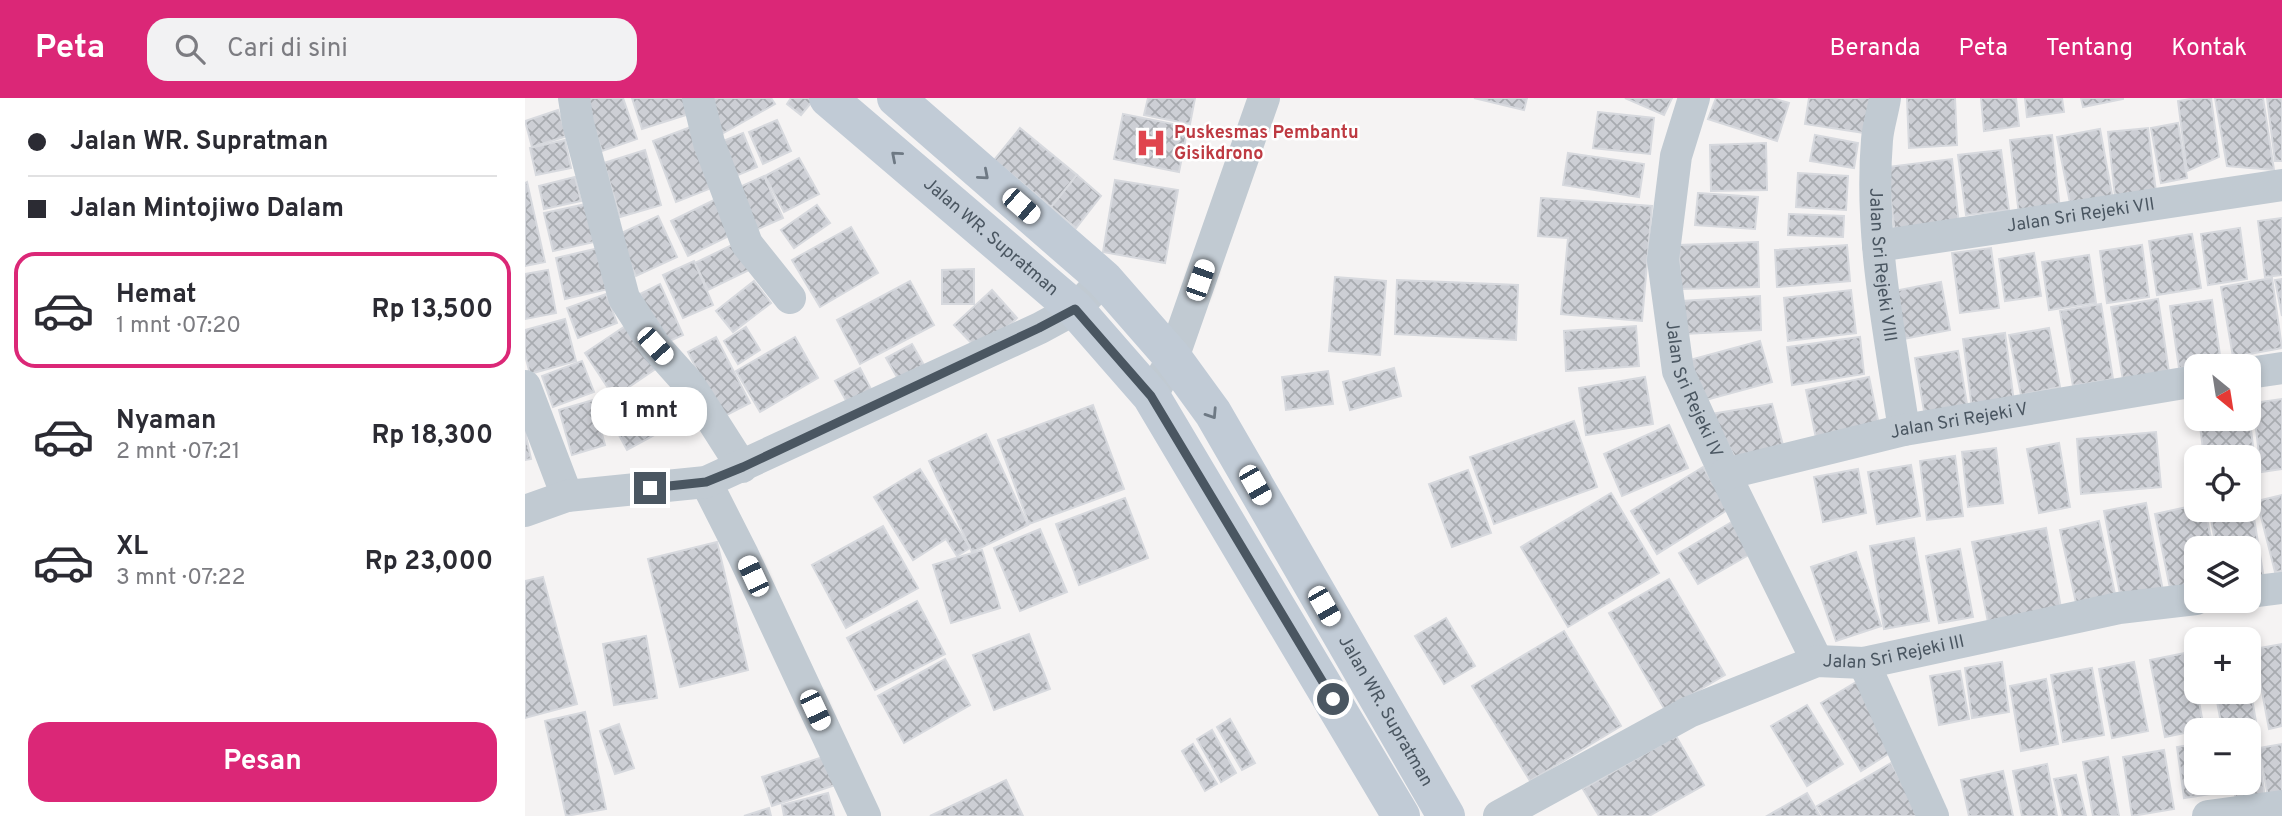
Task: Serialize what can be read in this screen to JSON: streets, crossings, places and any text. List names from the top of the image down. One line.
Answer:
{"streets":{"main road":["Jalan WR. Supratman"],"street":["Jalan Sri Rejeki VII","Jalan Sri Rejeki VIII","Jalan Sri Rejeki IV","Jalan Sri Rejeki V","Jalan Sri Rejeki III"]},"crossings":[["Jalan Sri Rejeki VII","Jalan Sri Rejeki VIII"],["Jalan Sri Rejeki VIII","Jalan Sri Rejeki V"],["Jalan Sri Rejeki IV","Jalan Sri Rejeki V"],["Jalan Sri Rejeki IV","Jalan Sri Rejeki III"]],"places":{"hospital":["Puskesmas Pembantu Gisikdrono"]},"north":"bottom right","page":{"header":"Peta","search":"Cari di sini","nav":["Beranda","Peta","Tentang","Kontak"],"banner":["Jalan WR. Supratman","Jalan Mintojiwo Dalam"],"list":[{"name":"Hemat","note":"1 mnt · 07:20","value":"Rp 13,500"},{"name":"Nyaman","note":"2 mnt · 07:21","value":"Rp 18,300"},{"name":"XL","note":"3 mnt · 07:22","value":"Rp 23,000"}],"map_buttons":["+","−"],"bubble":"1 mnt","buttons":"Pesan"}}
